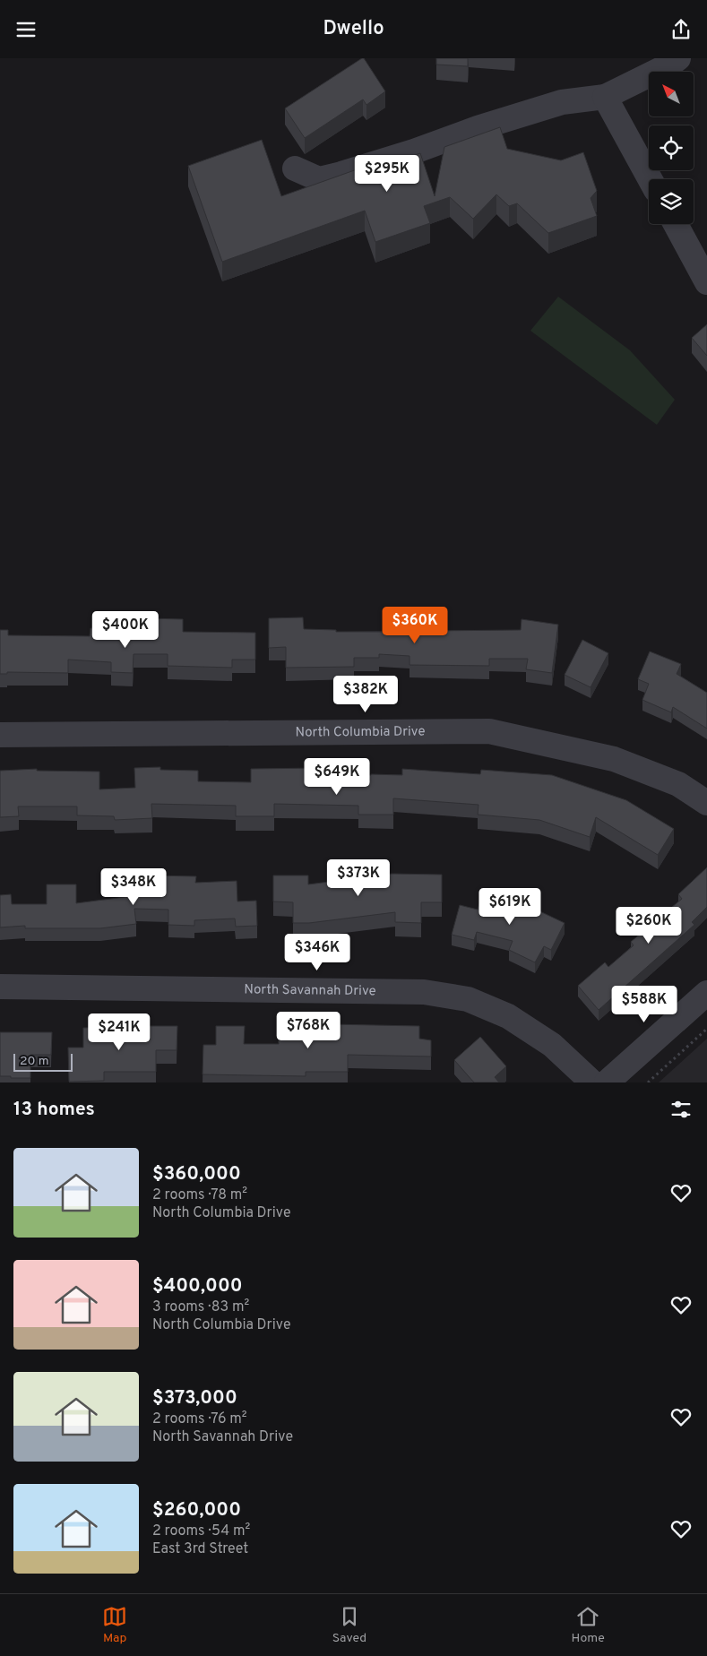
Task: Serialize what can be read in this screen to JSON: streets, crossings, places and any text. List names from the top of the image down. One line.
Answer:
{"streets":{"street":["North Columbia Drive","North Savannah Drive"]},"scale_bar":"20 m","north":"top left","page":{"header":"Dwello","price":["$295K","$360K","$400K","$382K","$649K","$373K","$348K","$619K","$260K","$346K","$588K","$768K","$241K"],"scale":"20 m","heading":"13 homes","list":[{"name":"$360,000","note":"2 rooms · 78 m² · North Columbia Drive"},{"name":"$400,000","note":"3 rooms · 83 m² · North Columbia Drive"},{"name":"$373,000","note":"2 rooms · 76 m² · North Savannah Drive"},{"name":"$260,000","note":"2 rooms · 54 m² · East 3rd Street"}],"tabs":["Map","Saved","Home"]}}
